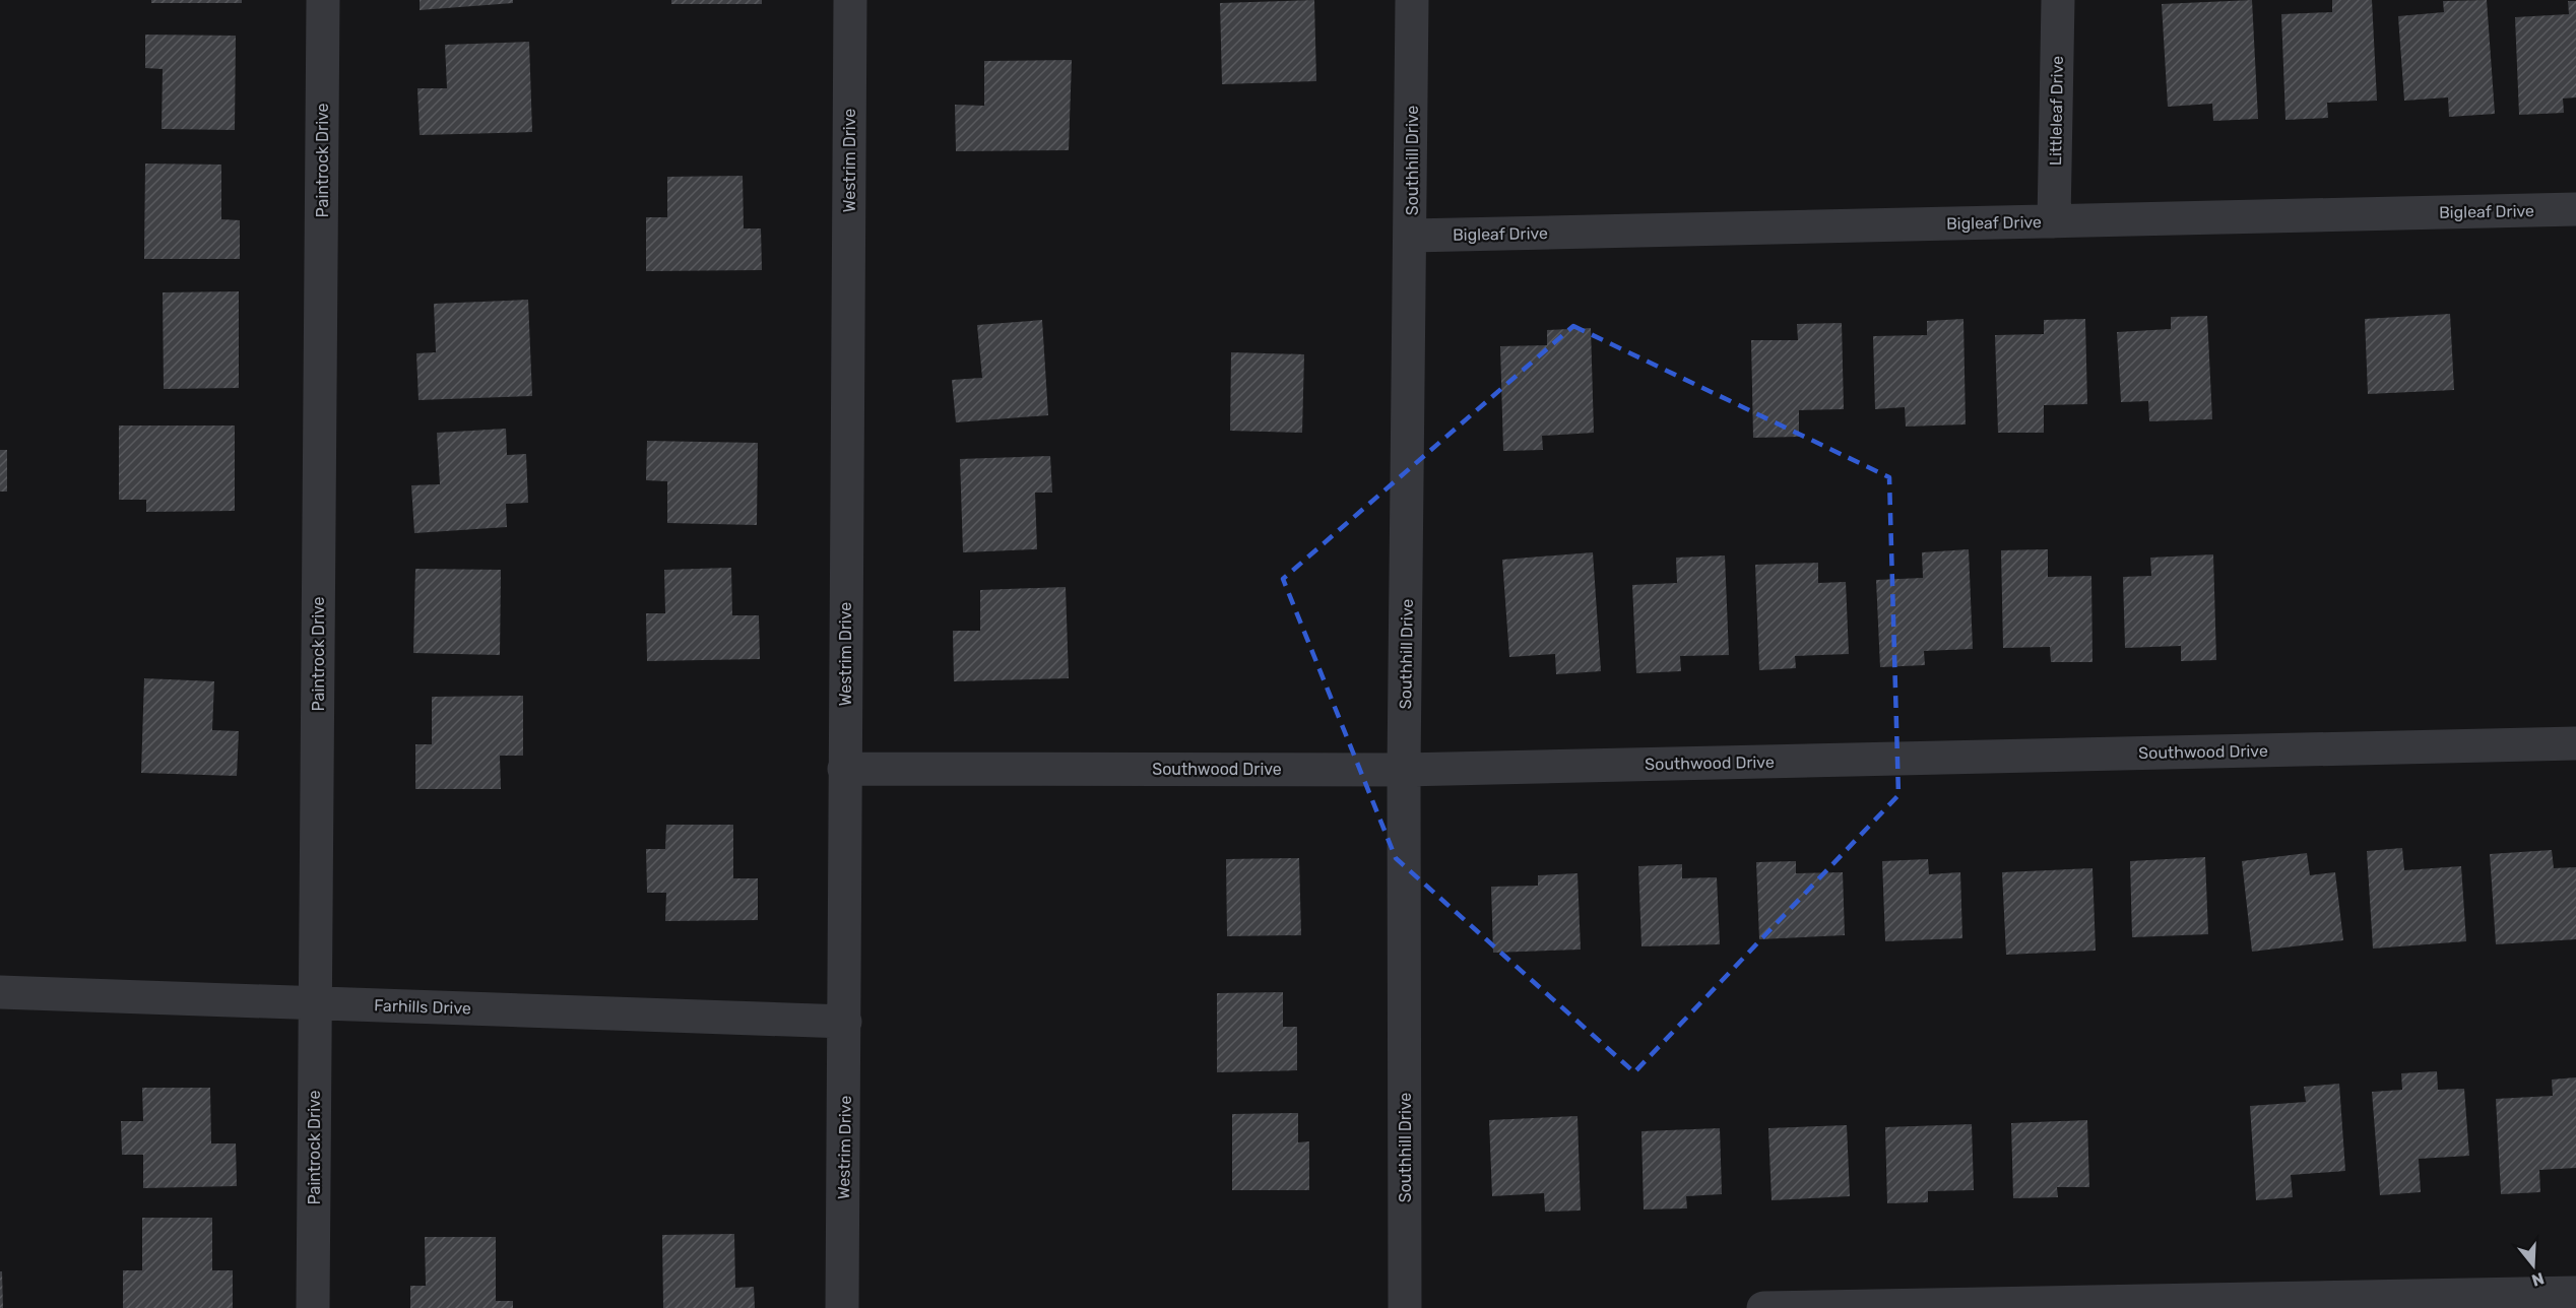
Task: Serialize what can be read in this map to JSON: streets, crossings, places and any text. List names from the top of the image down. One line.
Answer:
{"streets":{"street":["Littleleaf Drive","Paintrock Drive","Westrim Drive","Southhill Drive","Bigleaf Drive","Southwood Drive","Farhills Drive"]},"crossings":[["Littleleaf Drive","Bigleaf Drive"],["Paintrock Drive","Farhills Drive"],["Westrim Drive","Southwood Drive"],["Westrim Drive","Farhills Drive"],["Southhill Drive","Bigleaf Drive"],["Southhill Drive","Southwood Drive"]],"north":"bottom"}
